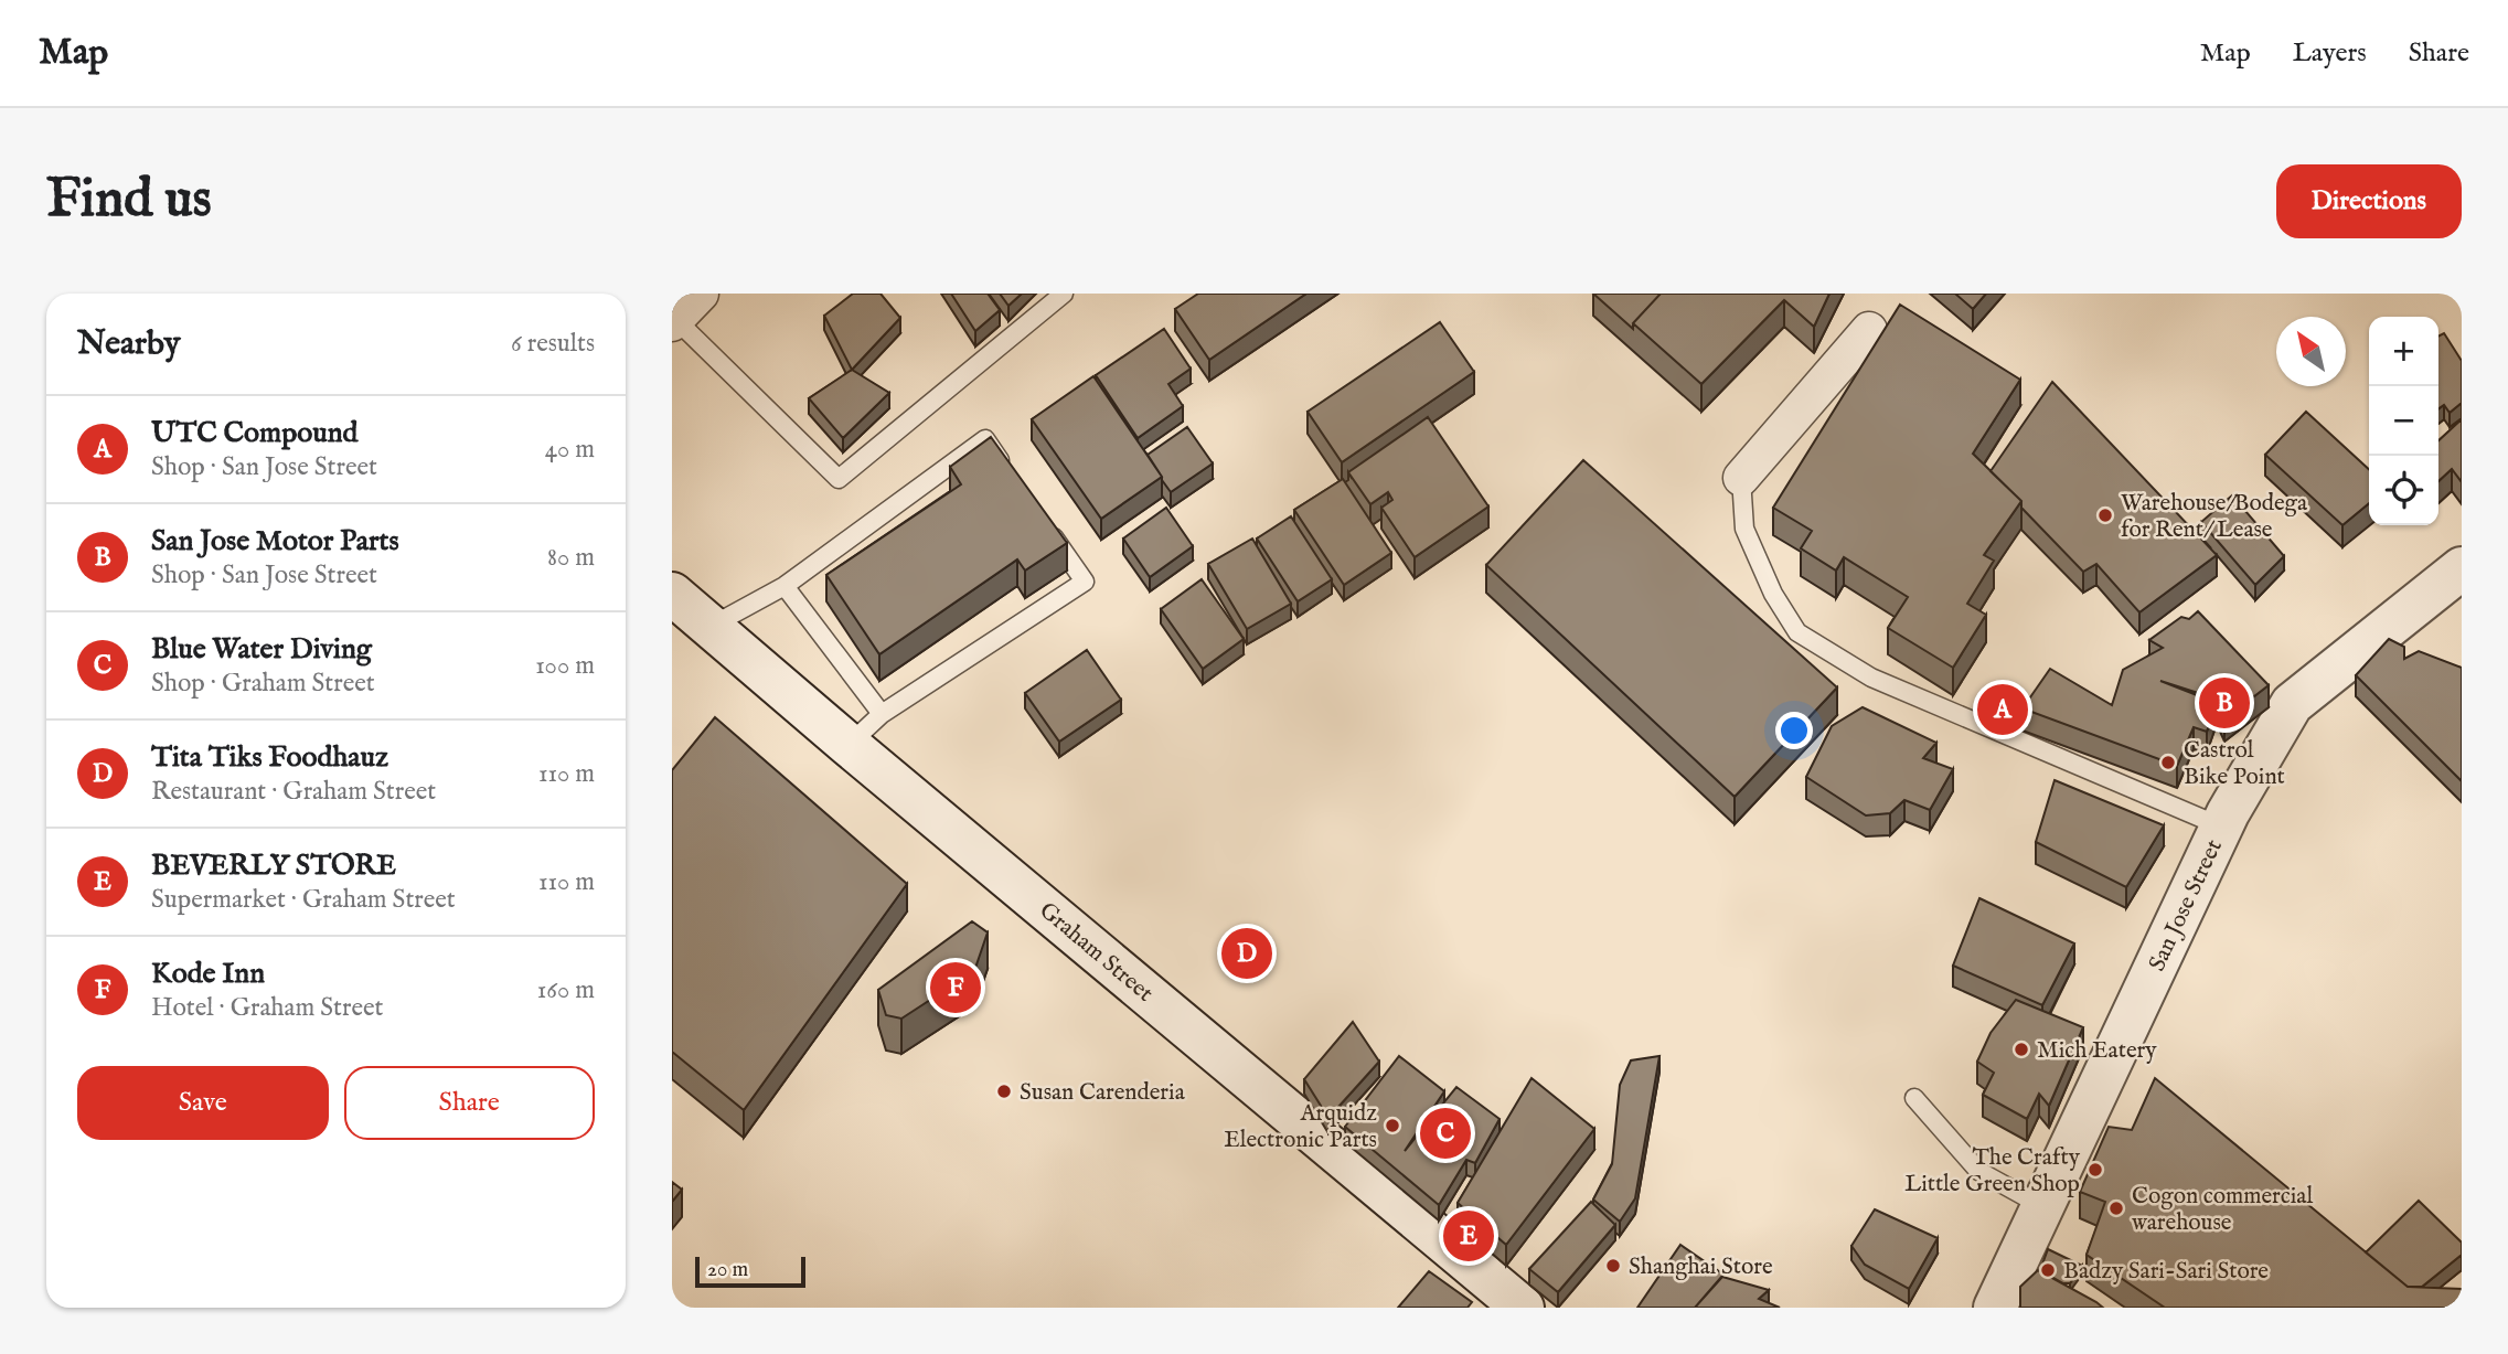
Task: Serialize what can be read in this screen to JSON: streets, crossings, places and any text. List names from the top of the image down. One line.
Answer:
{"streets":{"main road":["San Jose Street","Graham Street"]},"places":["Warehouse/Bodega for Rent/ Lease","Castrol Bike Point","Mich Eatery","Susan Carenderia","Arquidz Electronic Parts","The Crafty Little Green Shop","Cogon commercial warehouse","Shanghai Store","Badzy Sari-Sari Store"],"scale_bar":"20 m","north":"top left","page":{"header":"Map","nav":["Map","Layers","Share"],"buttons":["Directions",["Save","Share"]],"title":"Find us","heading":["Nearby","6 results"],"map_buttons":["+","−"],"list":[{"mark":"A","name":"UTC Compound","note":"Shop · San Jose Street","value":"40 m"},{"mark":"B","name":"San Jose Motor Parts","note":"Shop · San Jose Street","value":"80 m"},{"mark":"C","name":"Blue Water Diving","note":"Shop · Graham Street","value":"100 m"},{"mark":"D","name":"Tita Tiks Foodhauz","note":"Restaurant · Graham Street","value":"110 m"},{"mark":"E","name":"BEVERLY STORE","note":"Supermarket · Graham Street","value":"110 m"},{"mark":"F","name":"Kode Inn","note":"Hotel · Graham Street","value":"160 m"}],"pins":["B","A","D","F","C","E"],"scale":"20 m"}}
